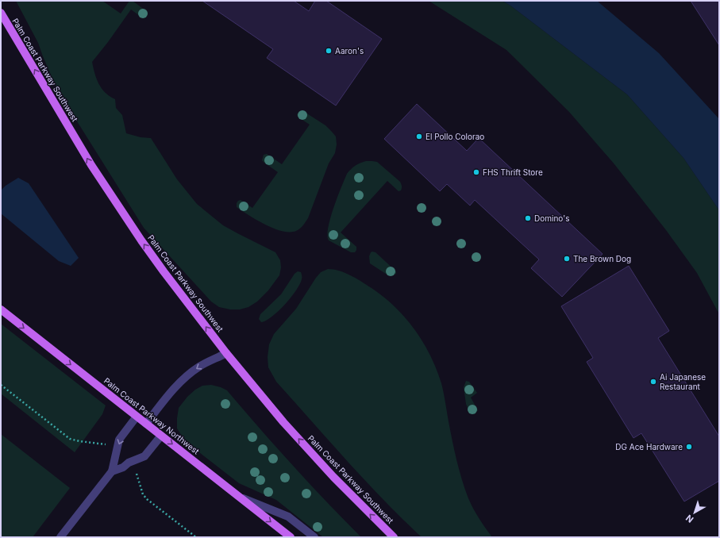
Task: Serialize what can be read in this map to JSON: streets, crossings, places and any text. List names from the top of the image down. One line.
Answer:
{"streets":{"main road":["Palm Coast Parkway Southwest","Palm Coast Parkway Northwest"]},"one_way":["Palm Coast Parkway Southwest","Palm Coast Parkway Northwest"],"places":["Aaron's","El Pollo Colorao","FHS Thrift Store","Domino's","The Brown Dog","Ai Japanese Restaurant","DG Ace Hardware"],"north":"bottom left"}
